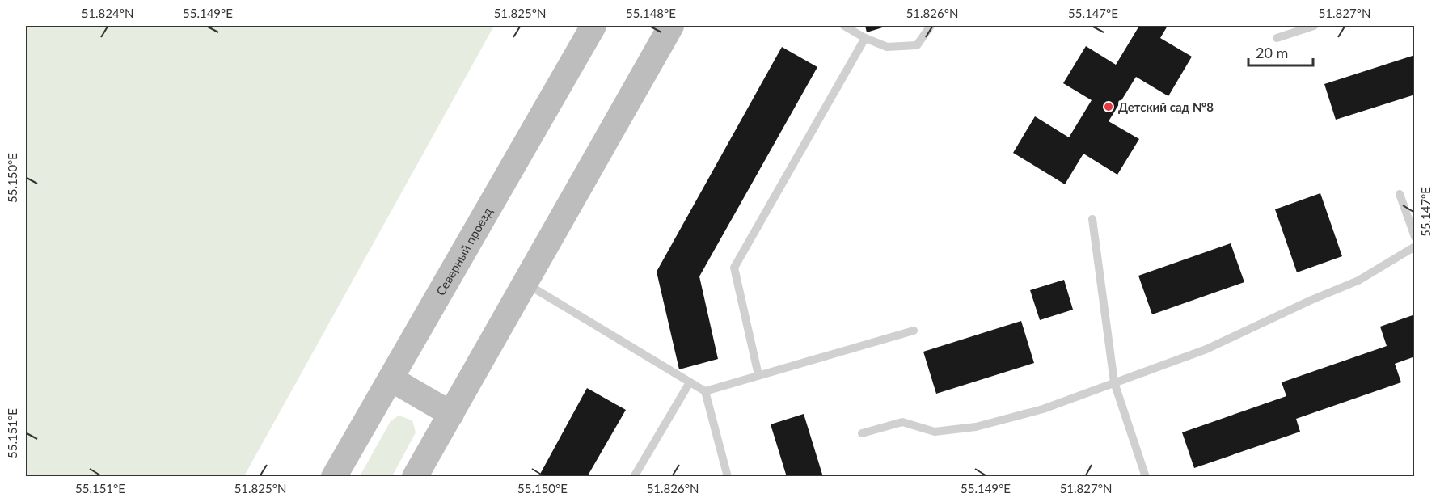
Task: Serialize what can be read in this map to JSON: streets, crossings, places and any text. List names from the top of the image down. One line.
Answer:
{"streets":{"main road":["Северный проезд"]},"places":["Детский сад №8"],"scale_bar":"20 m","coordinates":["51.824°N","55.149°E","51.825°N","55.148°E","51.826°N","55.147°E","51.827°N","55.150°E","55.151°E"]}
